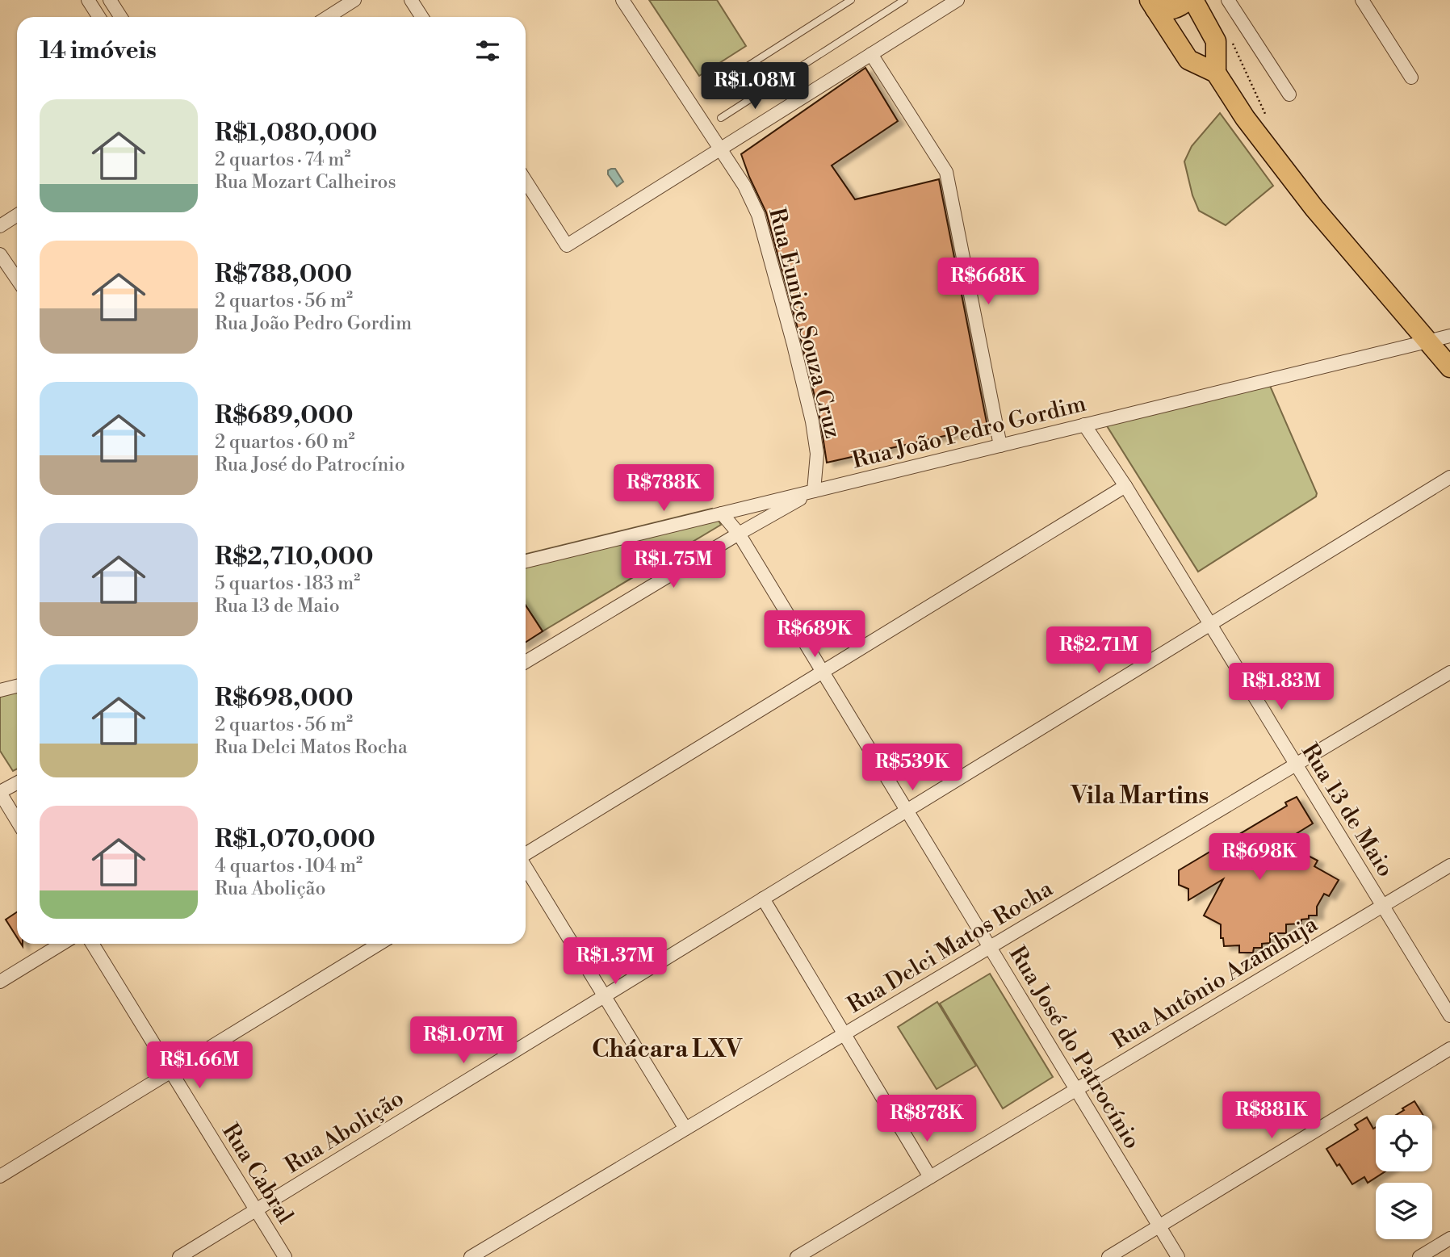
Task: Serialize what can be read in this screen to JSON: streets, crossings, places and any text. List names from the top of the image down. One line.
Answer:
{"streets":{"street":["Rua Eunice Souza Cruz","Rua João Pedro Gordim","Rua 13 de Maio","Rua Delci Matos Rocha","Rua Antônio Azambuja","Rua José do Patrocínio","Rua Abolição","Rua Cabral"]},"crossings":[["Rua Eunice Souza Cruz","Rua João Pedro Gordim"],["Rua João Pedro Gordim","Rua 13 de Maio"],["Rua João Pedro Gordim","Rua José do Patrocínio"],["Rua 13 de Maio","Rua Delci Matos Rocha"],["Rua 13 de Maio","Rua Antônio Azambuja"],["Rua 13 de Maio","Rua Abolição"],["Rua Delci Matos Rocha","Rua José do Patrocínio"],["Rua Antônio Azambuja","Rua José do Patrocínio"],["Rua José do Patrocínio","Rua Abolição"],["Rua Abolição","Rua Cabral"]],"districts":["Vila Martins","Chácara LXV"],"page":{"heading":"14 imóveis","price":["R$1.08M","R$668K","R$788K","R$1.75M","R$689K","R$2.71M","R$1.83M","R$539K","R$698K","R$1.37M","R$1.07M","R$1.66M","R$881K","R$878K"],"list":[{"name":"R$1,080,000","note":"2 quartos · 74 m² · Rua Mozart Calheiros"},{"name":"R$788,000","note":"2 quartos · 56 m² · Rua João Pedro Gordim"},{"name":"R$689,000","note":"2 quartos · 60 m² · Rua José do Patrocínio"},{"name":"R$2,710,000","note":"5 quartos · 183 m² · Rua 13 de Maio"},{"name":"R$698,000","note":"2 quartos · 56 m² · Rua Delci Matos Rocha"},{"name":"R$1,070,000","note":"4 quartos · 104 m² · Rua Abolição"}]}}
